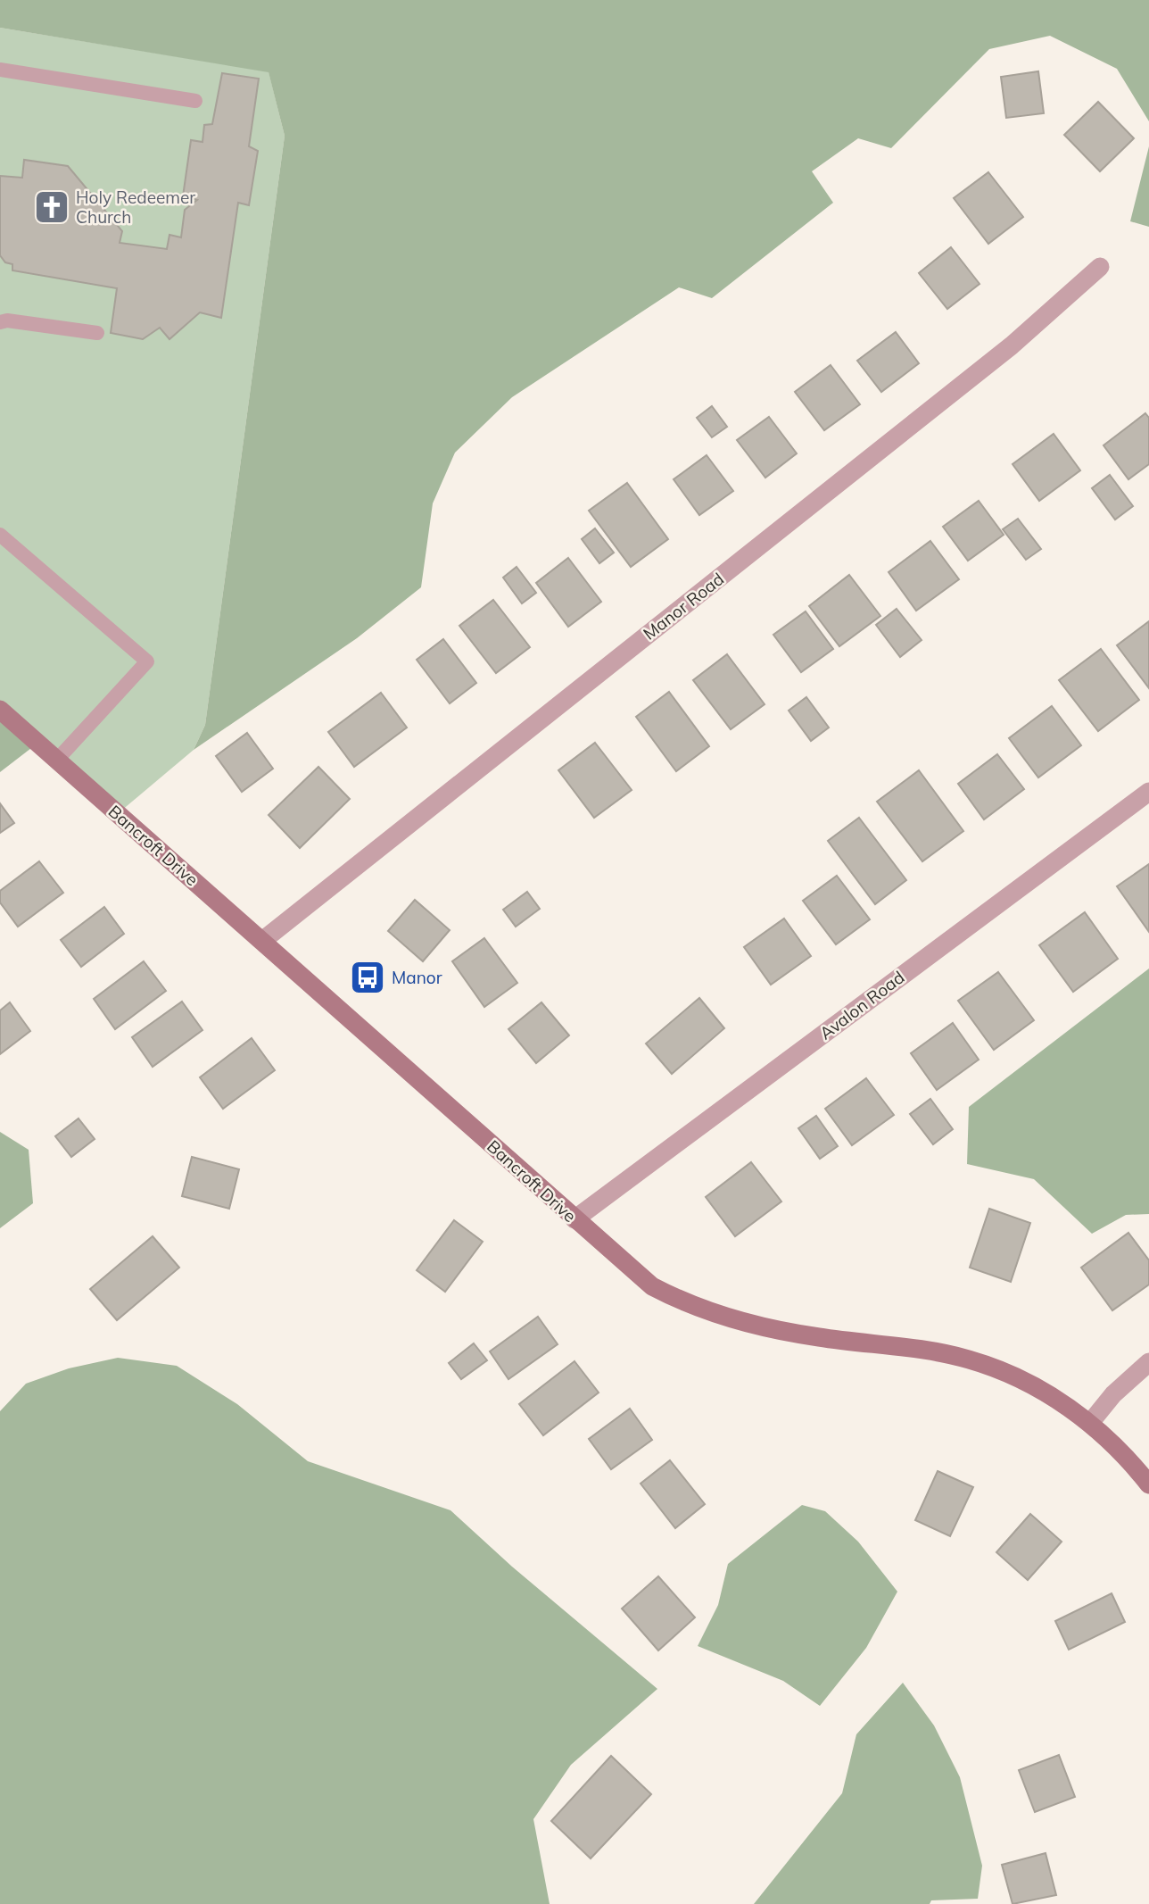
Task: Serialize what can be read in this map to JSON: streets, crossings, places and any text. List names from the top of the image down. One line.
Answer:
{"streets":{"main road":["Bancroft Drive"],"street":["Manor Road","Avalon Road"]},"crossings":[["Manor Road","Bancroft Drive"],["Bancroft Drive","Avalon Road"]],"places":{"church":["Holy Redeemer Church"],"bus stop":["Manor"]}}
